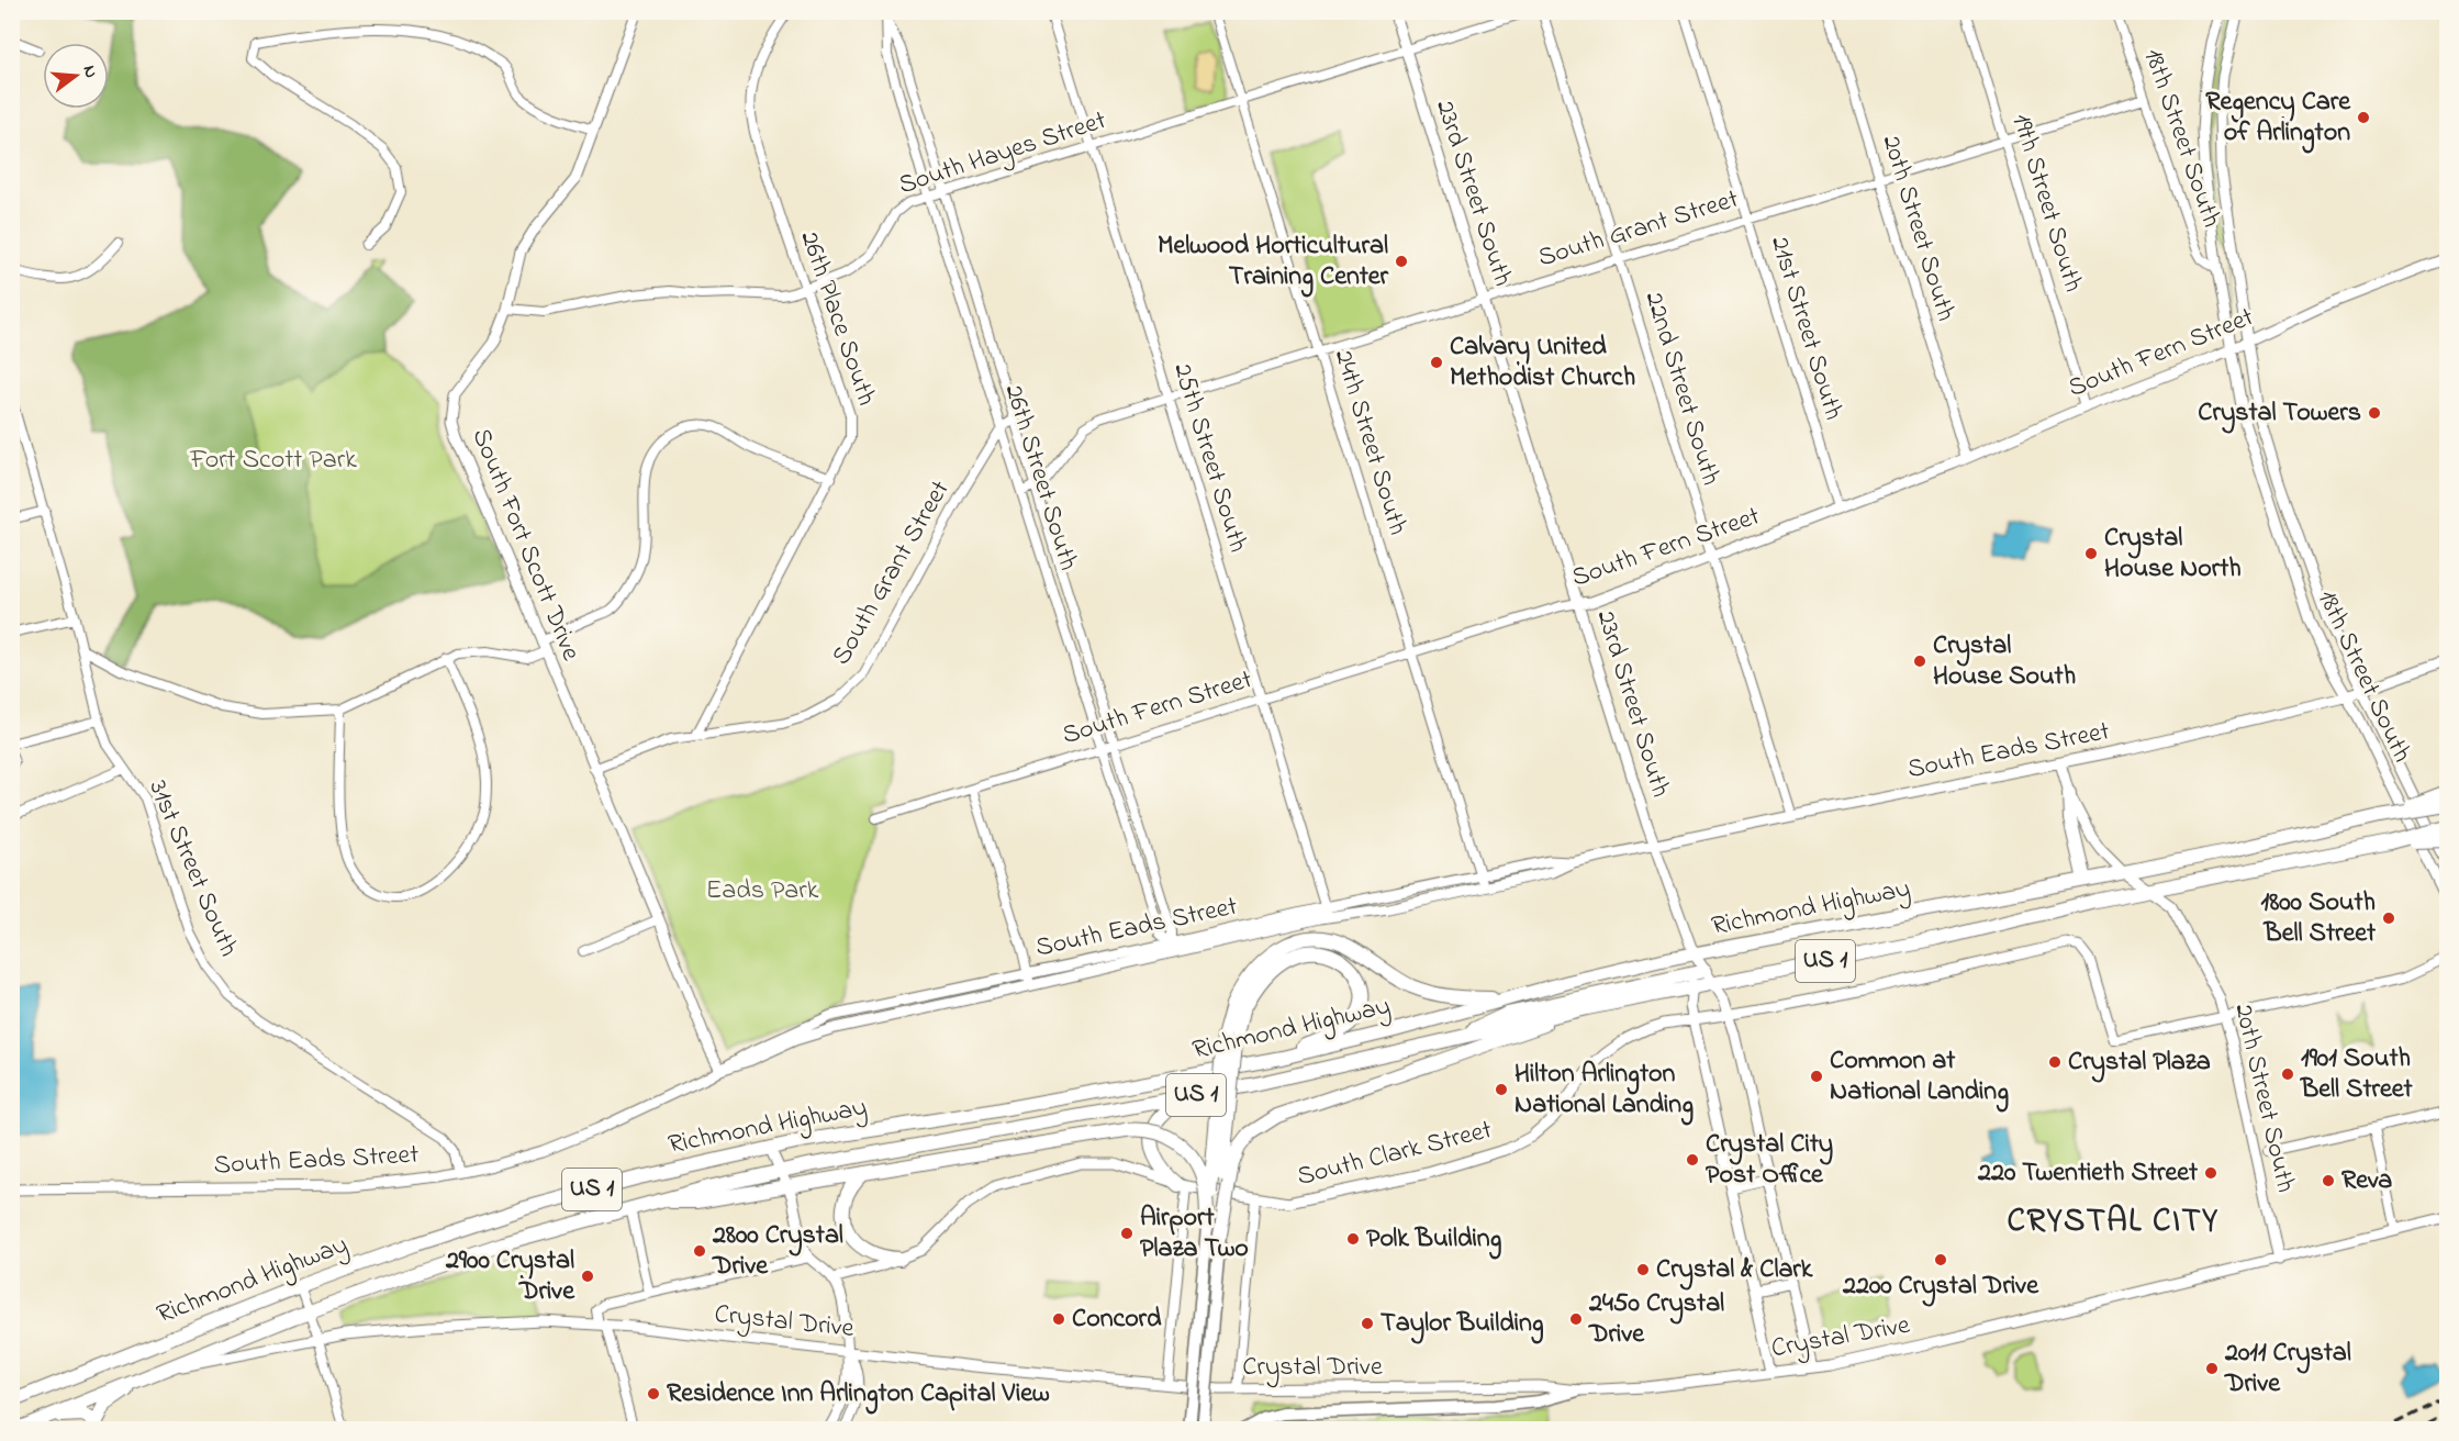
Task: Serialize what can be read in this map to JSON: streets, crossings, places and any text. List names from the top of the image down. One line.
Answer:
{"streets":{"highway":["Richmond Highway","US 1"],"street":["18th Street South","South Hayes Street","23rd Street South","19th Street South","20th Street South","South Grant Street","26th Place South","21st Street South","South Fern Street","22nd Street South","24th Street South","25th Street South","26th Street South","South Fort Scott Drive","South Eads Street","31st Street South","South Clark Street","Crystal Drive"]},"crossings":[["18th Street South","South Grant Street"],["18th Street South","South Fern Street"],["18th Street South","South Eads Street"],["South Hayes Street","23rd Street South"],["South Hayes Street","26th Place South"],["South Hayes Street","24th Street South"],["South Hayes Street","25th Street South"],["South Hayes Street","26th Street South"],["South Hayes Street","South Fort Scott Drive"],["23rd Street South","South Grant Street"],["23rd Street South","South Fern Street"],["23rd Street South","South Eads Street"],["23rd Street South","Richmond Highway"],["23rd Street South","South Clark Street"],["23rd Street South","Crystal Drive"],["19th Street South","South Grant Street"],["19th Street South","South Fern Street"],["20th Street South","South Grant Street"],["20th Street South","South Fern Street"],["20th Street South","South Eads Street"],["20th Street South","Richmond Highway"],["20th Street South","Crystal Drive"],["South Grant Street","26th Place South"],["South Grant Street","21st Street South"],["South Grant Street","22nd Street South"],["South Grant Street","24th Street South"],["South Grant Street","25th Street South"],["South Grant Street","26th Street South"],["South Grant Street","South Fort Scott Drive"],["21st Street South","South Fern Street"],["South Fern Street","22nd Street South"],["South Fern Street","24th Street South"],["South Fern Street","25th Street South"],["South Fern Street","26th Street South"],["22nd Street South","South Eads Street"],["24th Street South","South Eads Street"],["25th Street South","South Eads Street"],["26th Street South","South Eads Street"],["South Fort Scott Drive","South Eads Street"],["South Eads Street","31st Street South"],["Richmond Highway","Crystal Drive"]],"districts":["CRYSTAL CITY"],"parks":["Fort Scott Park","Eads Park"],"places":["Regency Care of Arlington","Melwood Horticultural Training Center","Calvary United Methodist Church","Crystal Towers","Crystal House North","Crystal House South","1800 South Bell Street","Crystal Plaza","1901 South Bell Street","Common at National Landing","Hilton Arlington National Landing","Crystal City Post Office","220 Twentieth Street","Reva","Airport Plaza Two","Polk Building","2800 Crystal Drive","2200 Crystal Drive","Crystal & Clark","2900 Crystal Drive","Concord","2450 Crystal Drive","Taylor Building","2011 Crystal Drive","Residence Inn Arlington Capital View"],"north":"right"}
